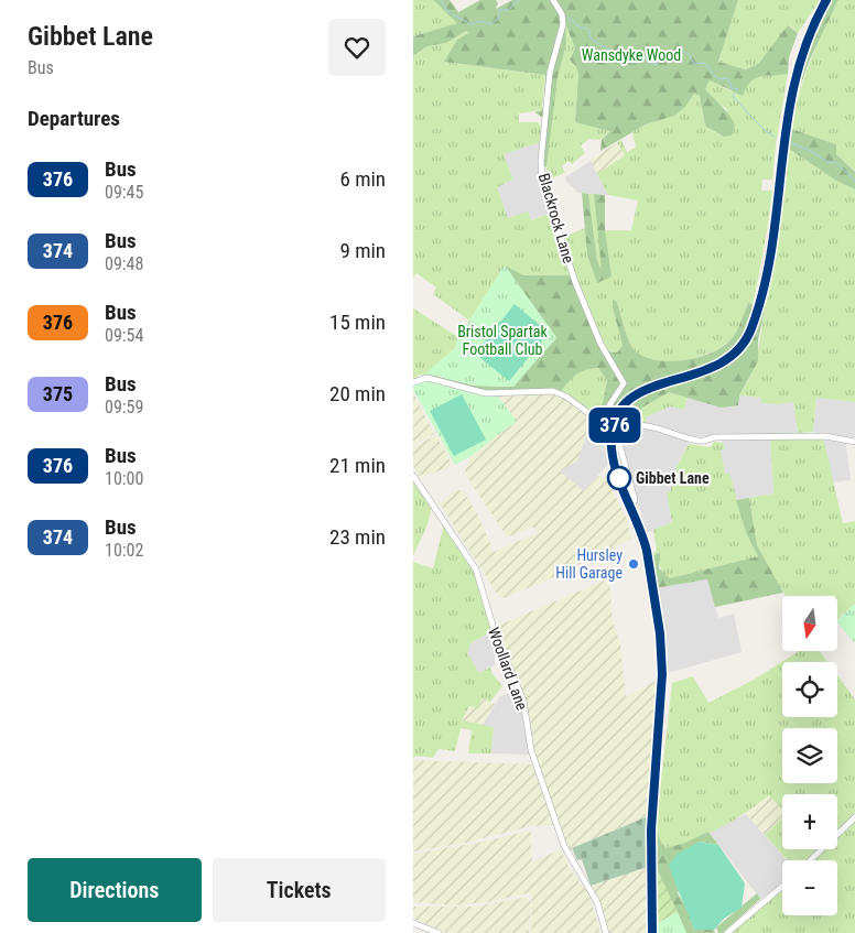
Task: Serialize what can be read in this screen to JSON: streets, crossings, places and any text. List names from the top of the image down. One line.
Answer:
{"streets":{"street":["Blackrock Lane","Woollard Lane"]},"parks":["Wansdyke Wood","Bristol Spartak Football Club"],"places":["Gibbet Lane","Hursley Hill Garage"],"lines":["bus line 376"],"north":"bottom","page":{"heading":[["Gibbet Lane","Bus"],"Departures"],"on_map":"376","list":[{"mark":"376","name":"Bus","note":"09:45","value":"6 min"},{"mark":"374","name":"Bus","note":"09:48","value":"9 min"},{"mark":"376","name":"Bus","note":"09:54","value":"15 min"},{"mark":"375","name":"Bus","note":"09:59","value":"20 min"},{"mark":"376","name":"Bus","note":"10:00","value":"21 min"},{"mark":"374","name":"Bus","note":"10:02","value":"23 min"}],"map_buttons":["+","−"],"buttons":["Directions","Tickets"]}}
